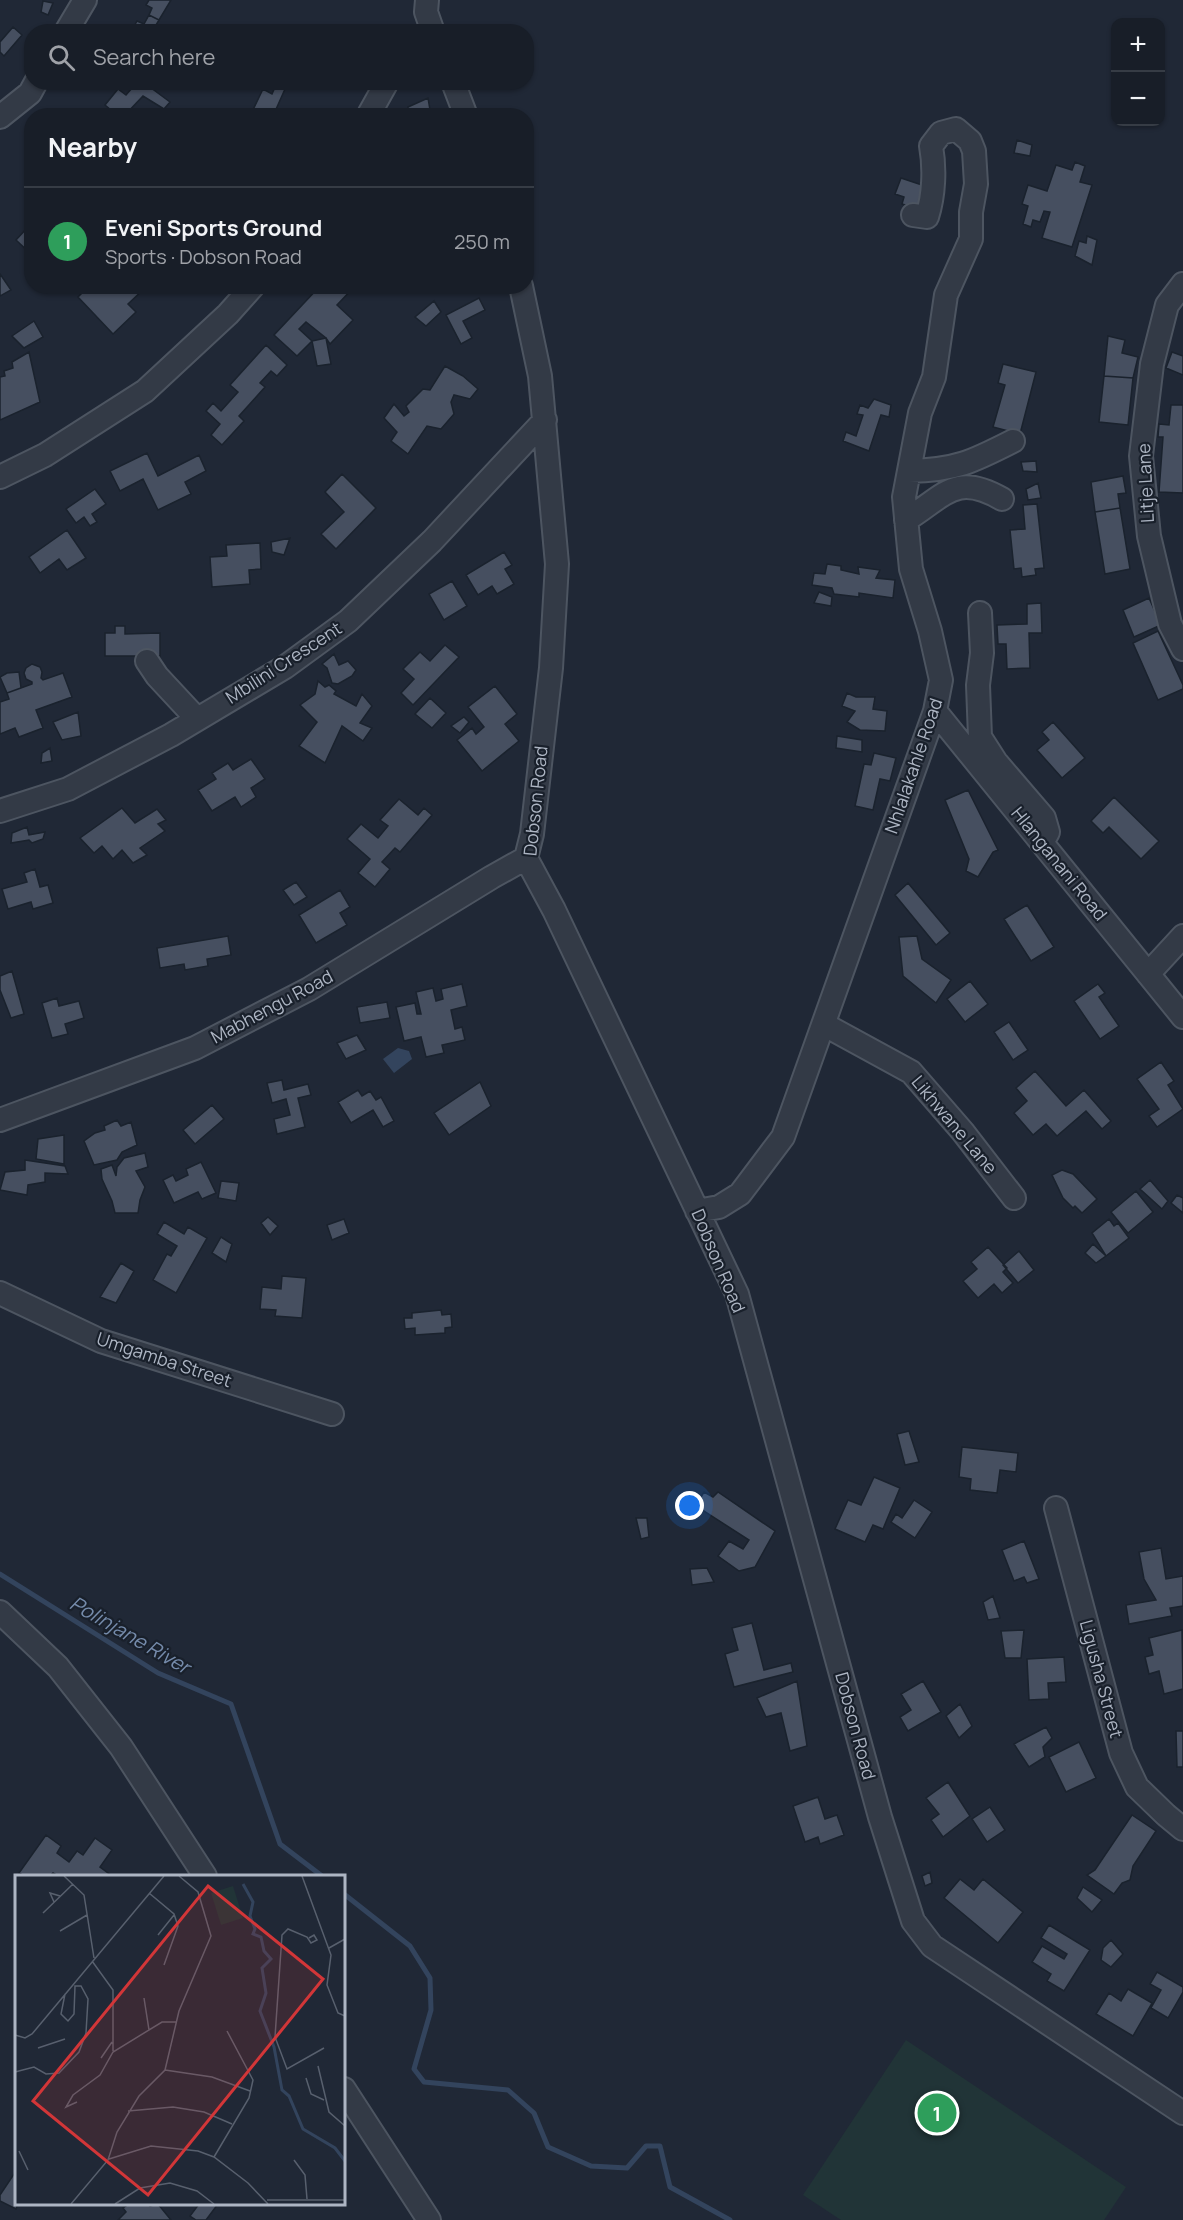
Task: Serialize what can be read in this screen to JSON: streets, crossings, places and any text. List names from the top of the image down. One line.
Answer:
{"streets":{"street":["Litje Lane","Mbilini Crescent","Nhlalakahle Road","Dobson Road","Hlanganani Road","Mabhengu Road","Likhwane Lane","Umgamba Street","Ligusha Street"]},"crossings":[["Mbilini Crescent","Dobson Road"],["Nhlalakahle Road","Dobson Road"],["Nhlalakahle Road","Hlanganani Road"],["Nhlalakahle Road","Likhwane Lane"],["Dobson Road","Mabhengu Road"]],"water":["Polinjane River"],"page":{"map_buttons":["+","−"],"search":"Search here","heading":"Nearby","list":[{"mark":"1","name":"Eveni Sports Ground","note":"Sports · Dobson Road","value":"250 m"}],"pins":"1"}}
